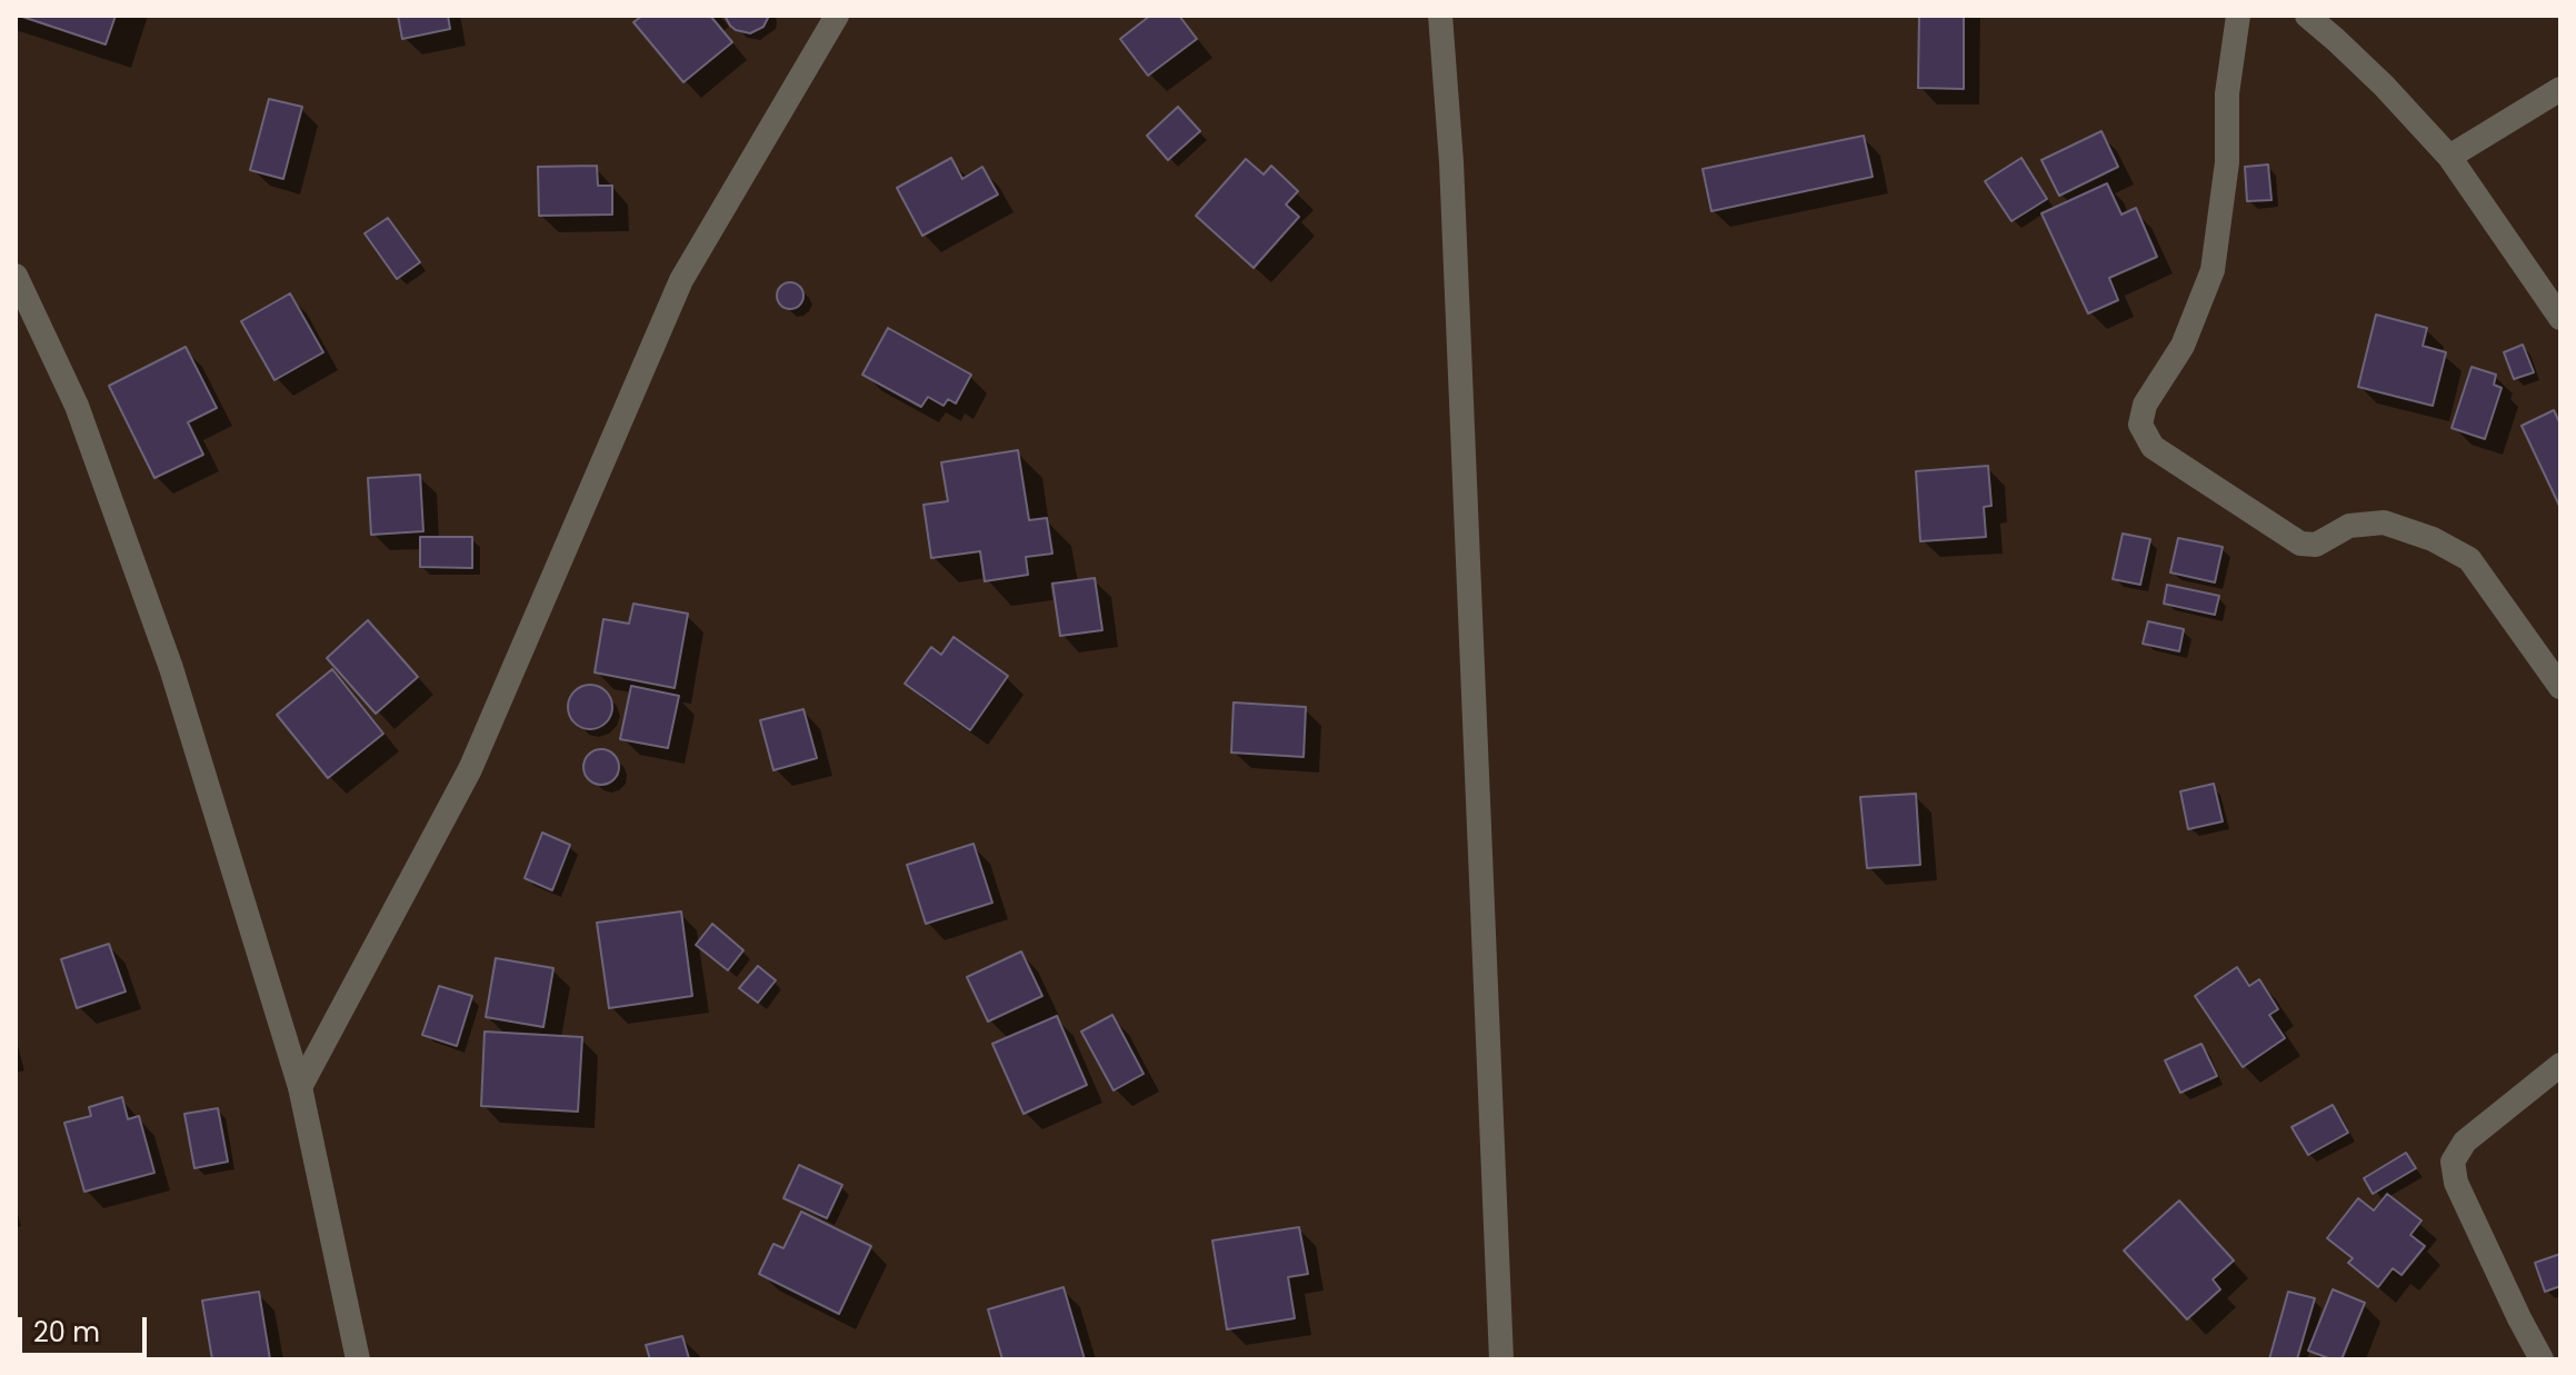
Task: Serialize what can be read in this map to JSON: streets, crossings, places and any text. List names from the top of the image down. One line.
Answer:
{"scale_bar":"20 m"}
